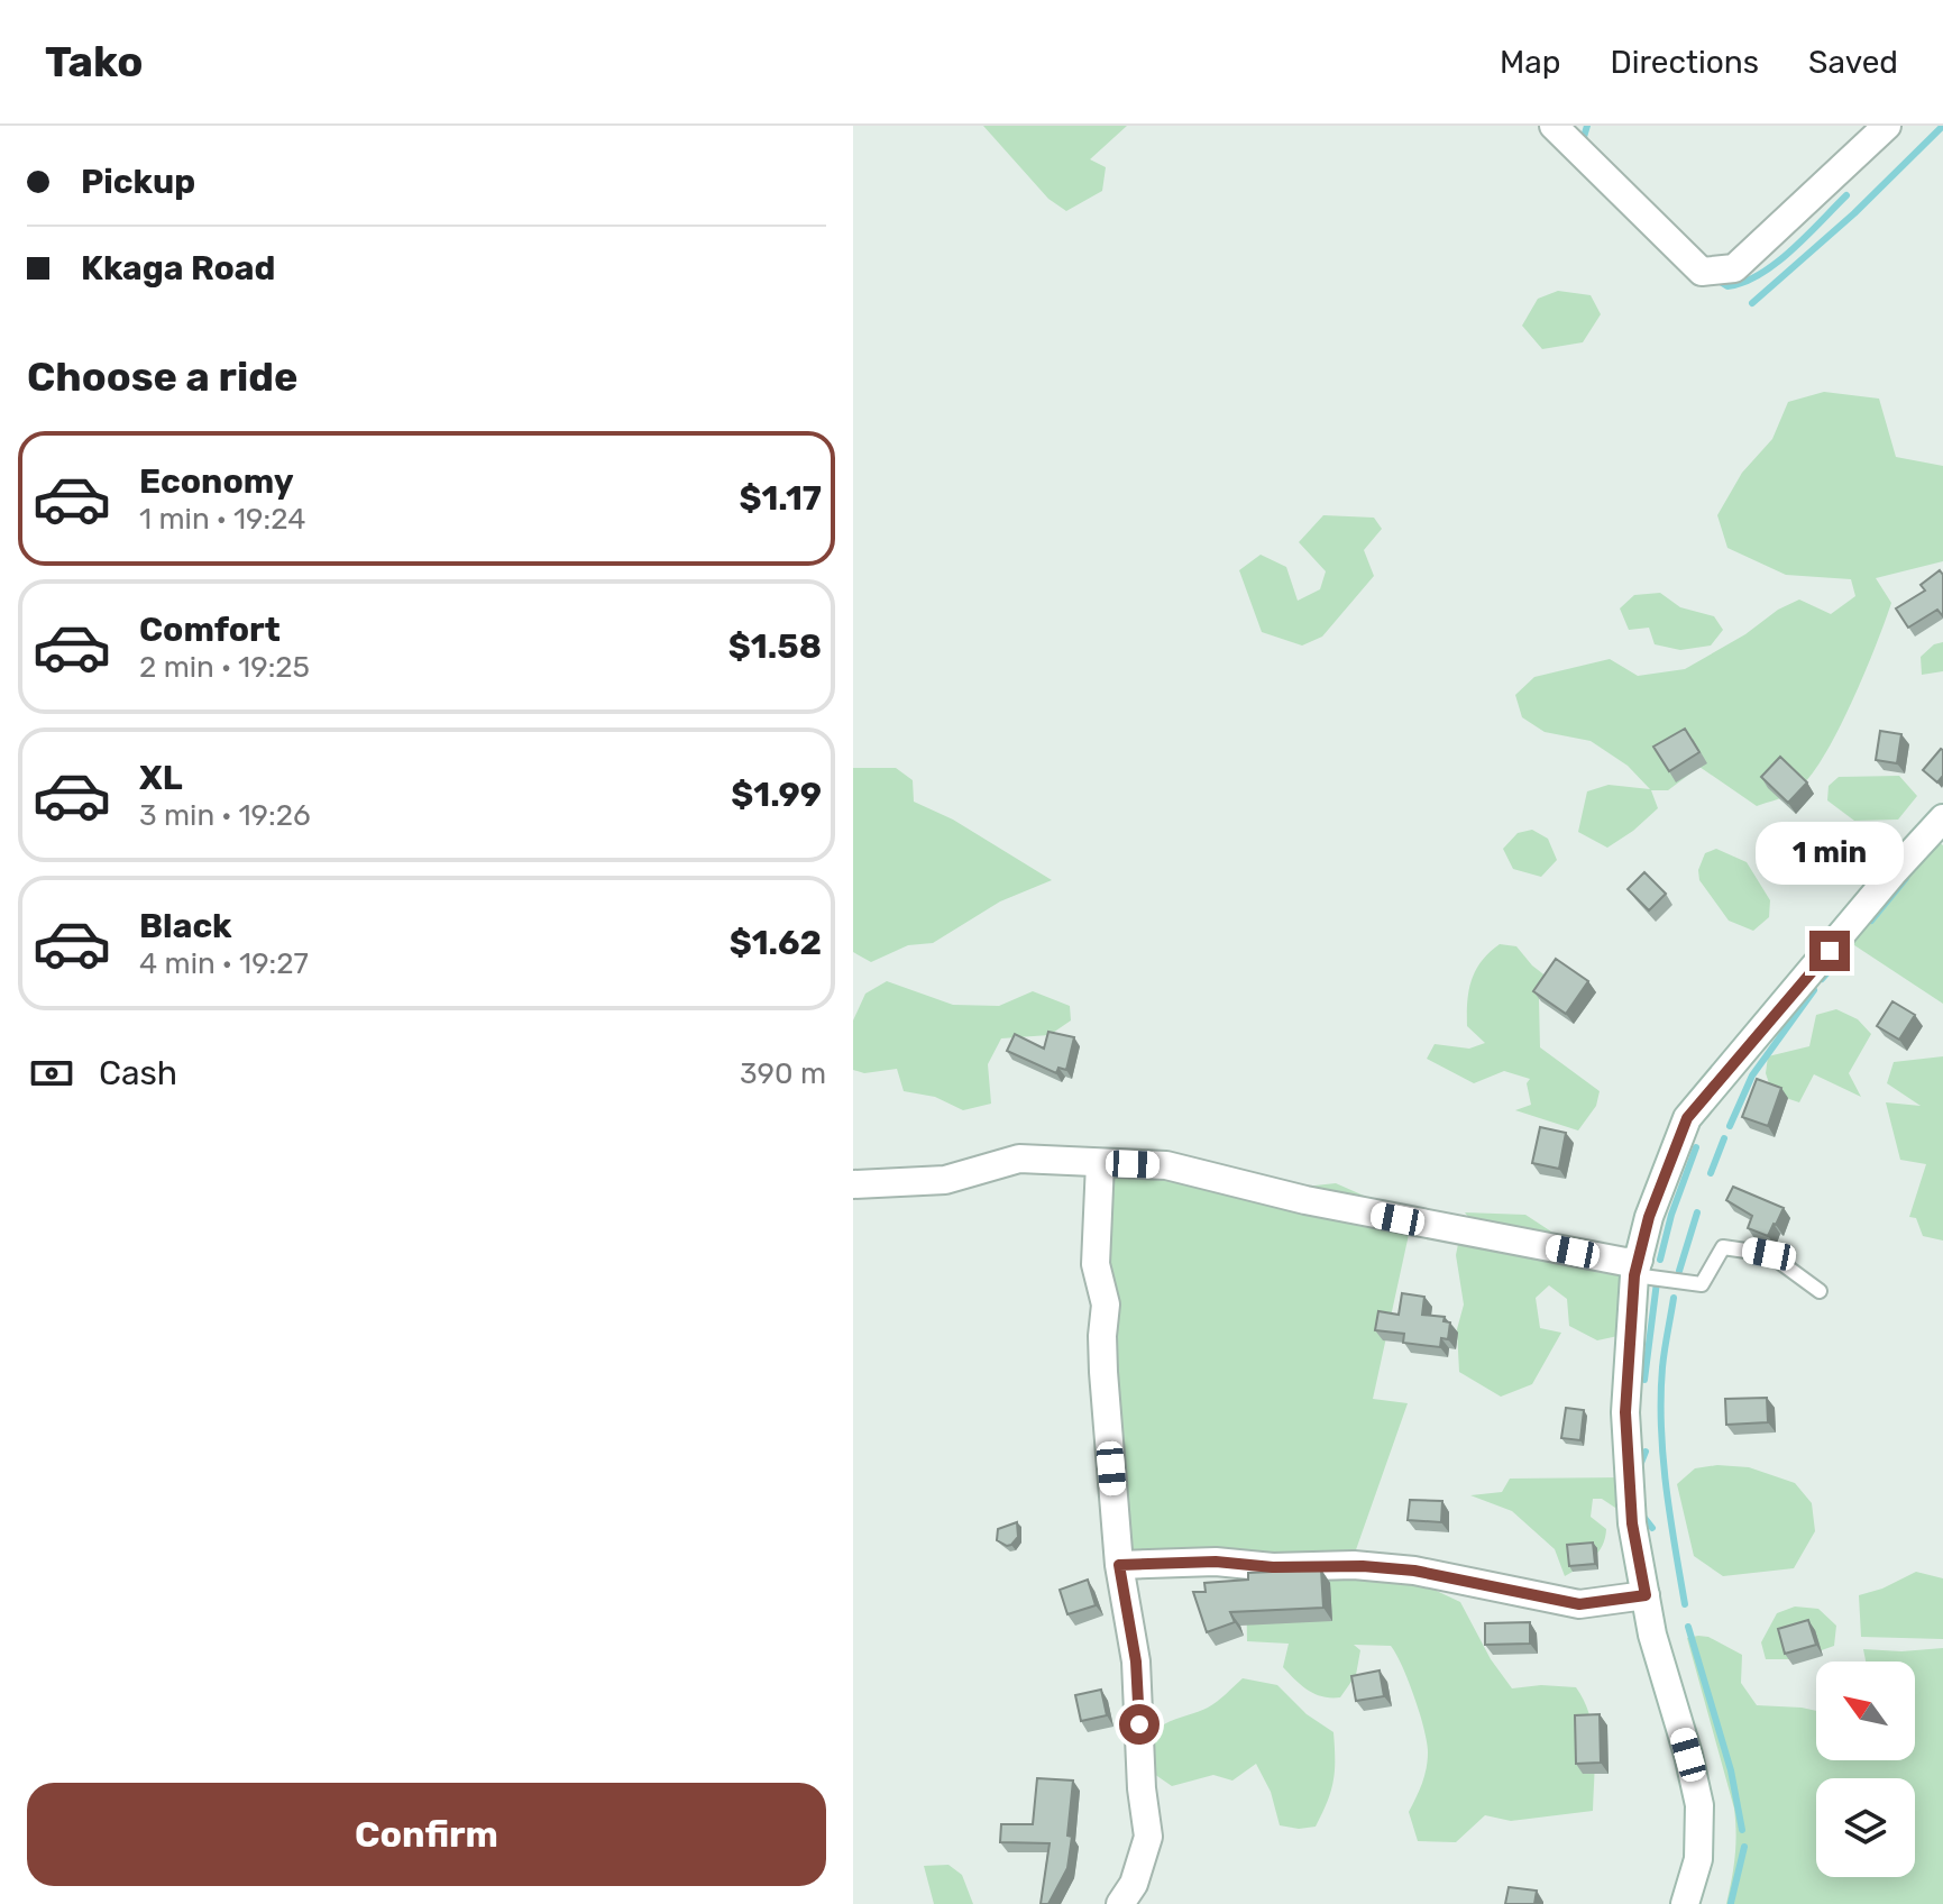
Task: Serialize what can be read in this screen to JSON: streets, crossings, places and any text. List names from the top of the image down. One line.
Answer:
{"north":"top left","page":{"header":"Tako","nav":["Map","Directions","Saved"],"banner":["Pickup","Kkaga Road"],"heading":"Choose a ride","list":[{"name":"Economy","note":"1 min · 19:24","value":"$1.17"},{"name":"Comfort","note":"2 min · 19:25","value":"$1.58"},{"name":"XL","note":"3 min · 19:26","value":"$1.99"},{"name":"Black","note":"4 min · 19:27","value":"$1.62"}],"bubble":"1 min","pay":["Cash","390 m"],"buttons":"Confirm"}}
